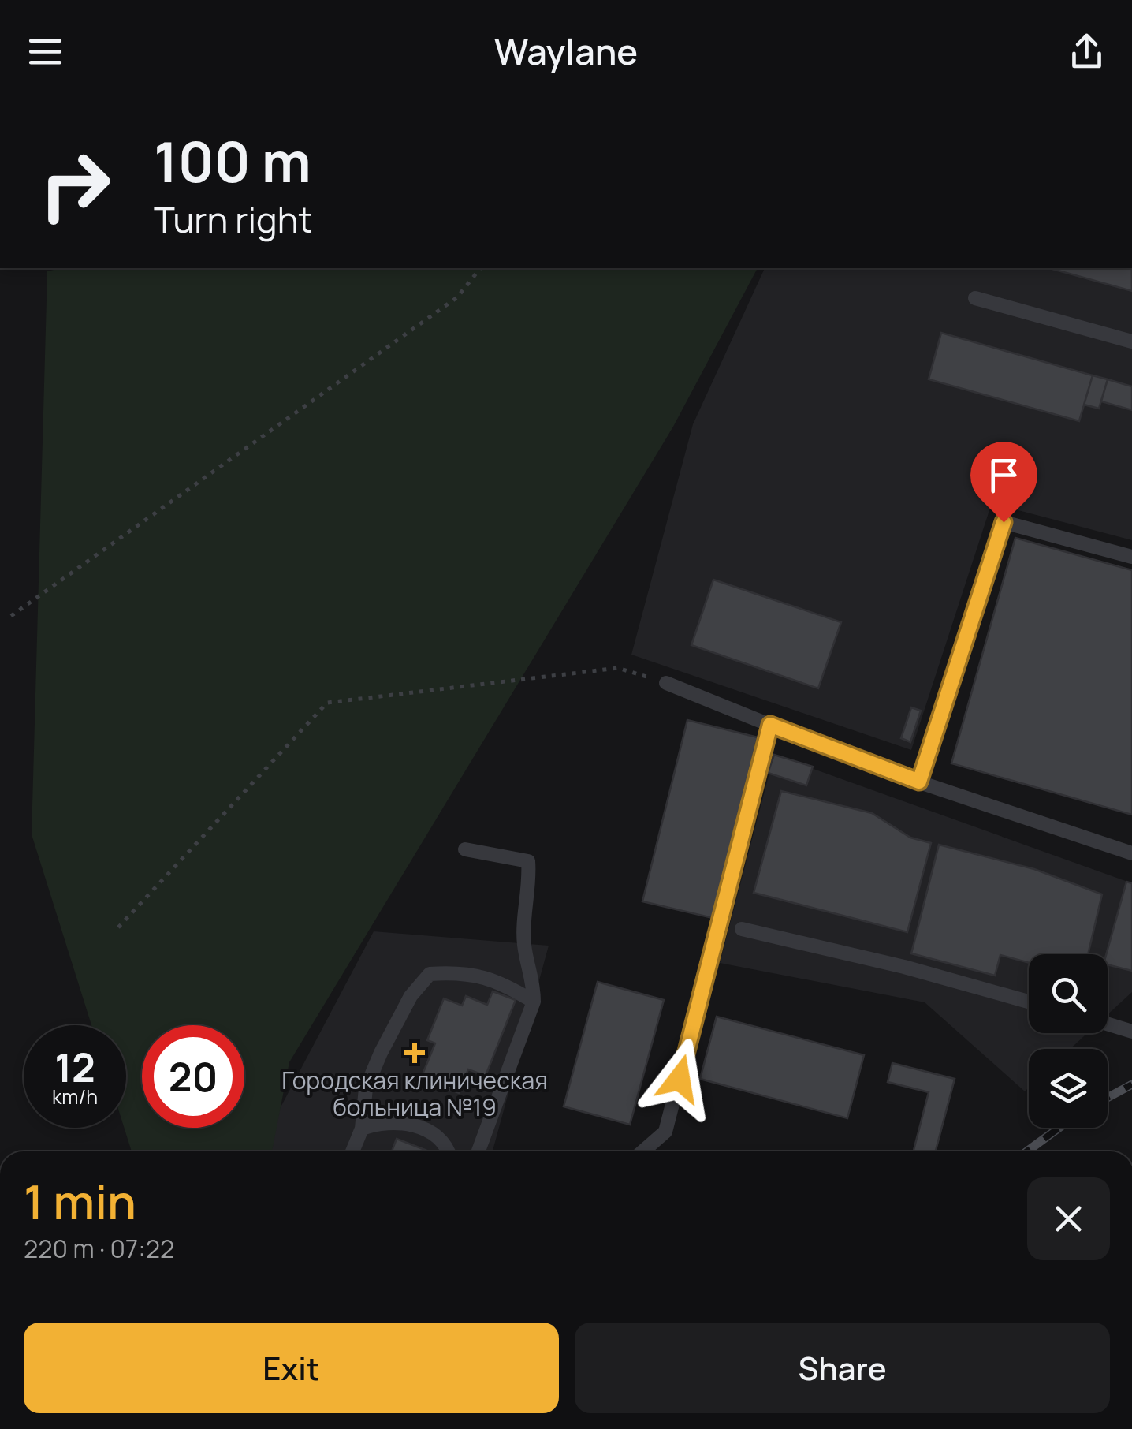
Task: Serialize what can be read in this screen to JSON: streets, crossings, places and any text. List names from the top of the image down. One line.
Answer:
{"places":{"health":["Городская клиническая больница №19"]},"page":{"header":"Waylane","turn":["100 m","Turn right"],"speed":"12 km/h","limit":"20","heading":["1 min","220 m · 07:22"],"buttons":["Exit","Share"]}}
